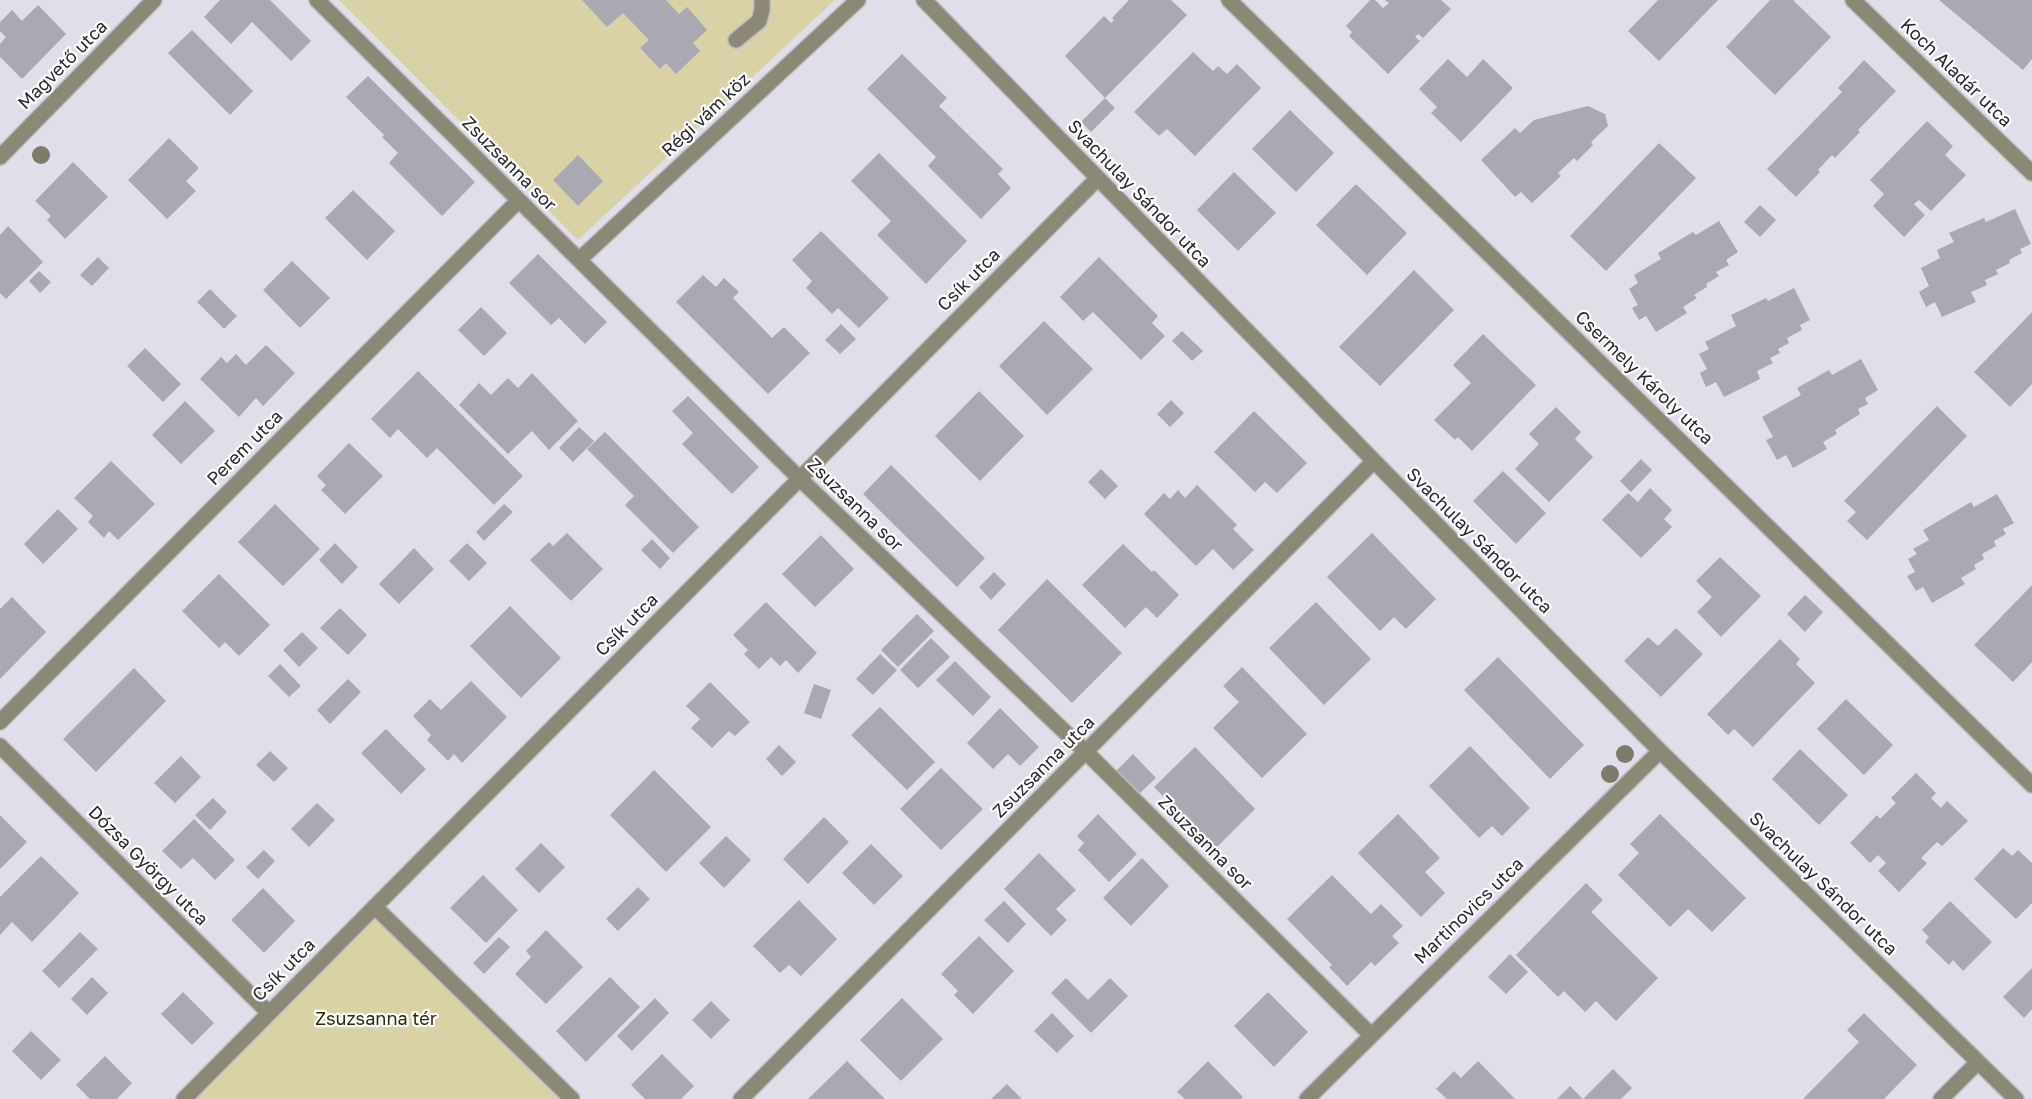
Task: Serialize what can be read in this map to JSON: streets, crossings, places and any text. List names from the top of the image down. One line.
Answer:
{"streets":{"street":["Magvető utca","Koch Aladár utca","Régi vám köz","Zsuzsanna sor","Svachulay Sándor utca","Csík utca","Csermely Károly utca","Perem utca","Zsuzsanna utca","Dózsa György utca","Martinovics utca"]},"crossings":[["Régi vám köz","Zsuzsanna sor"],["Zsuzsanna sor","Csík utca"],["Zsuzsanna sor","Perem utca"],["Zsuzsanna sor","Zsuzsanna utca"],["Zsuzsanna sor","Martinovics utca"],["Svachulay Sándor utca","Csík utca"],["Svachulay Sándor utca","Zsuzsanna utca"],["Svachulay Sándor utca","Martinovics utca"],["Csík utca","Dózsa György utca"]],"parks":["Zsuzsanna tér"]}
